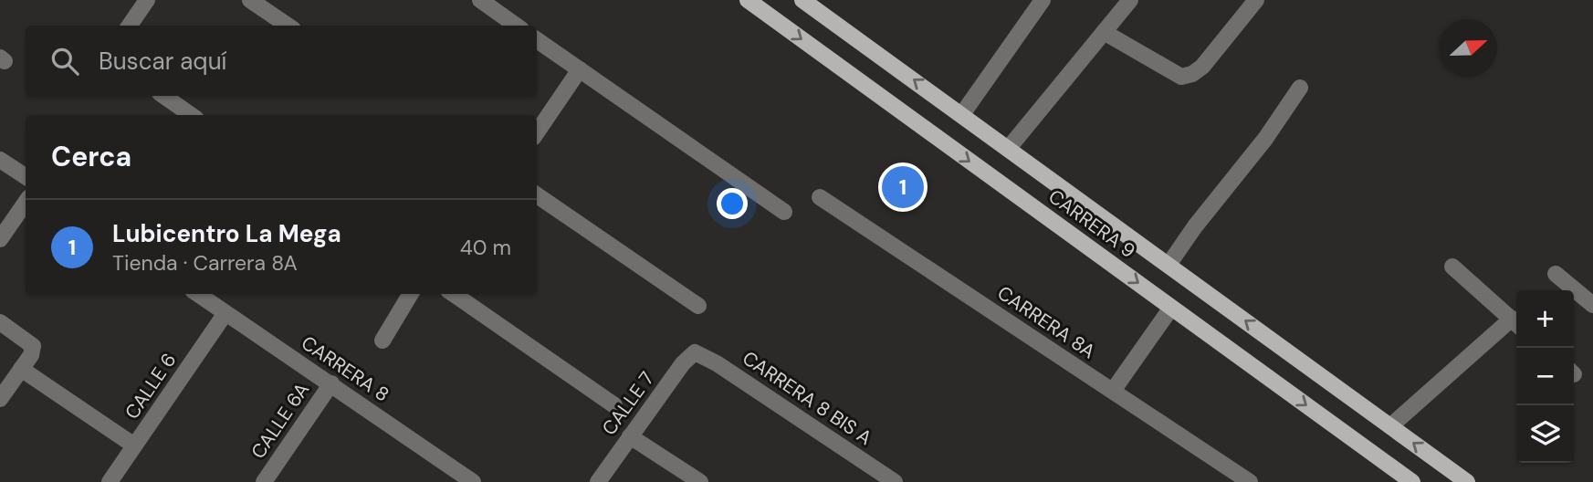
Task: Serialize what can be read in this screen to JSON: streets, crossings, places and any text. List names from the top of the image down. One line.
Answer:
{"streets":{"main road":["CARRERA 9"],"street":["CARRERA 8A","CARRERA 8","CALLE 6","CARRERA 8 BIS A","CALLE 7","CALLE 6A"]},"crossings":[["CARRERA 8","CALLE 6"],["CARRERA 8","CALLE 6A"],["CARRERA 8 BIS A","CALLE 7"]],"north":"right","page":{"search":"Buscar aquí","heading":"Cerca","pins":"1","list":[{"mark":"1","name":"Lubicentro La Mega","note":"Tienda · Carrera 8A","value":"40 m"}],"map_buttons":["+","−"]}}
